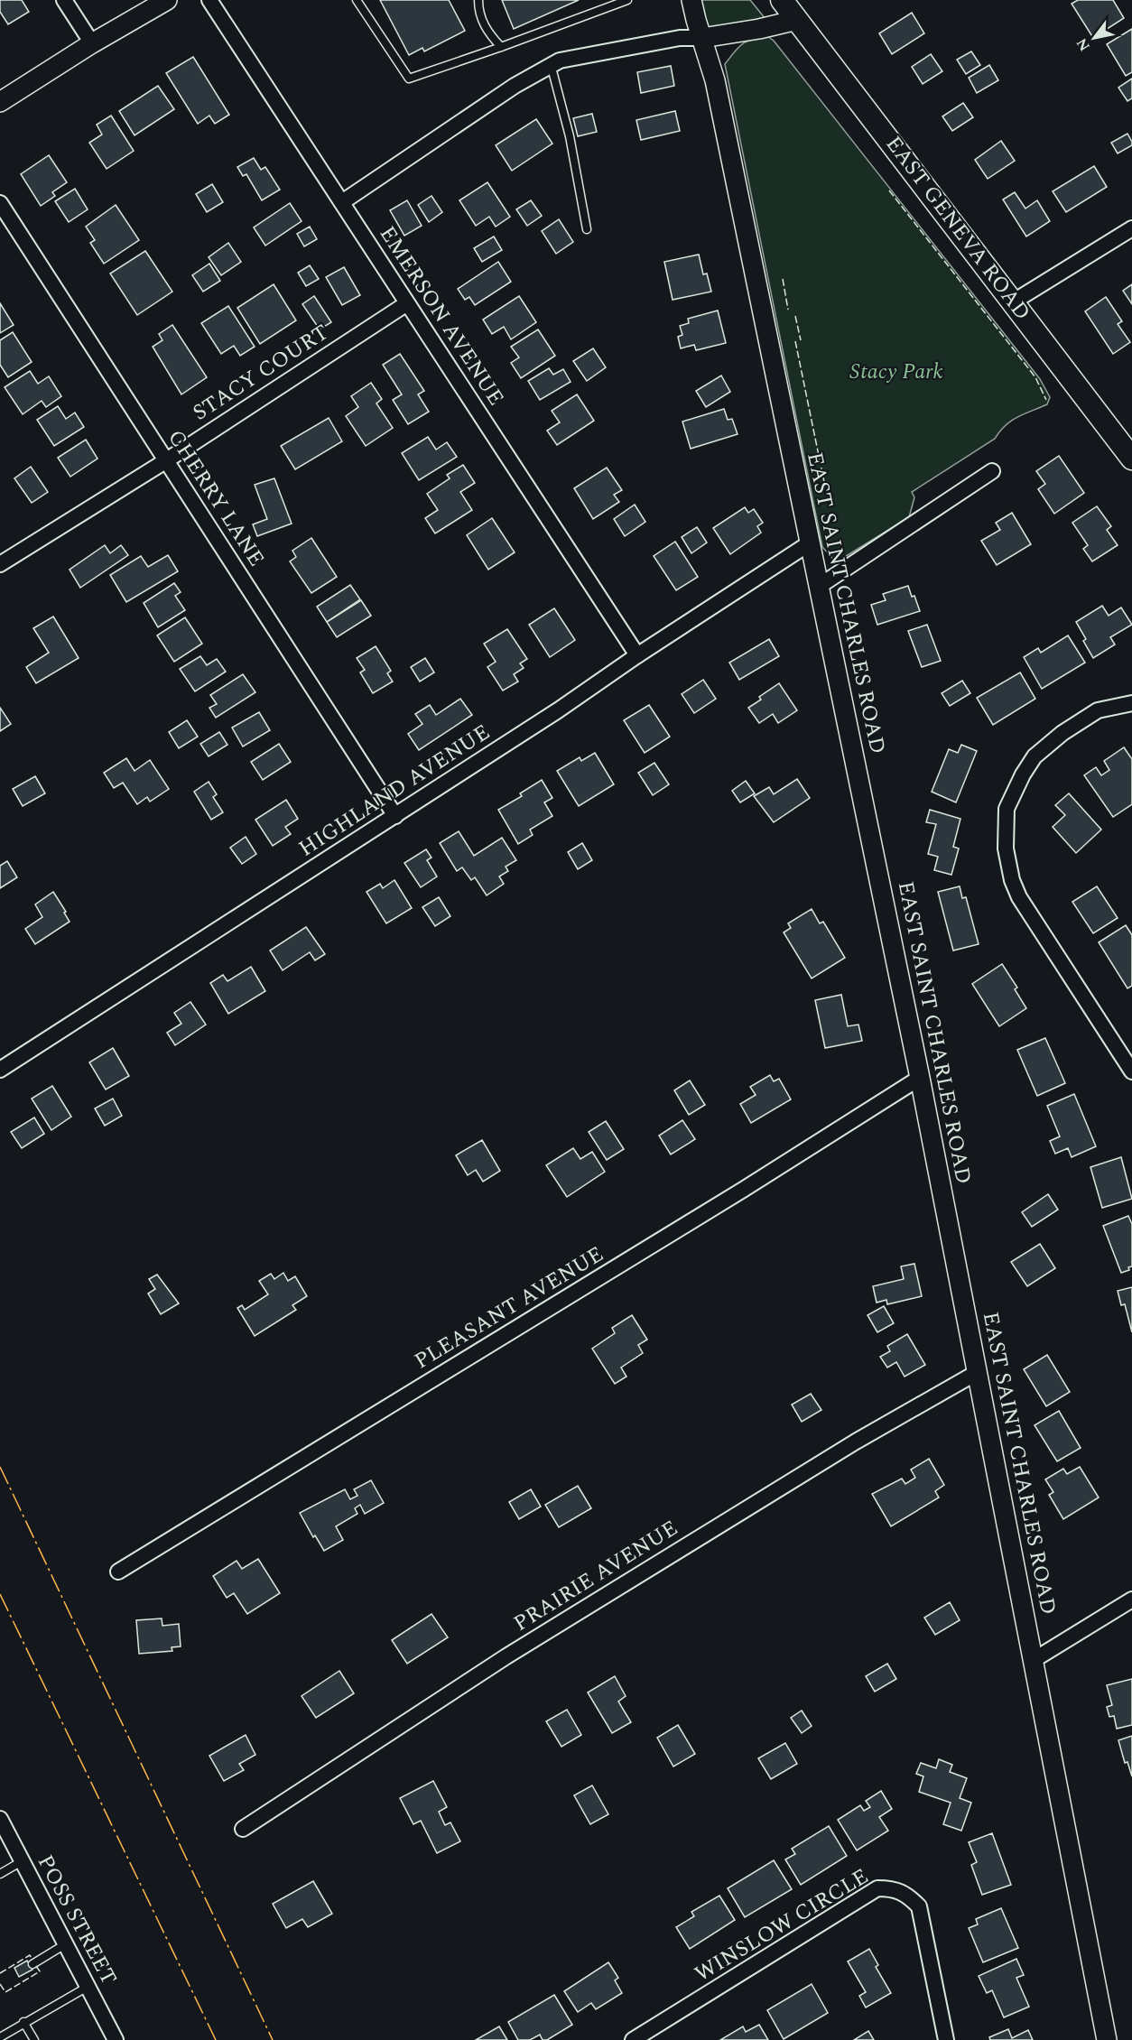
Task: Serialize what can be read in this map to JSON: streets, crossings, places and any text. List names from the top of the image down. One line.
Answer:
{"streets":{"main road":["EAST GENEVA ROAD"],"street":["EMERSON AVENUE","STACY COURT","CHERRY LANE","EAST SAINT CHARLES ROAD","HIGHLAND AVENUE","PLEASANT AVENUE","PRAIRIE AVENUE","POSS STREET","WINSLOW CIRCLE"]},"crossings":[["EMERSON AVENUE","STACY COURT"],["EMERSON AVENUE","HIGHLAND AVENUE"],["STACY COURT","CHERRY LANE"],["CHERRY LANE","HIGHLAND AVENUE"],["EAST SAINT CHARLES ROAD","HIGHLAND AVENUE"],["EAST SAINT CHARLES ROAD","PLEASANT AVENUE"],["EAST SAINT CHARLES ROAD","PRAIRIE AVENUE"]],"parks":["Stacy Park"],"north":"bottom left"}
